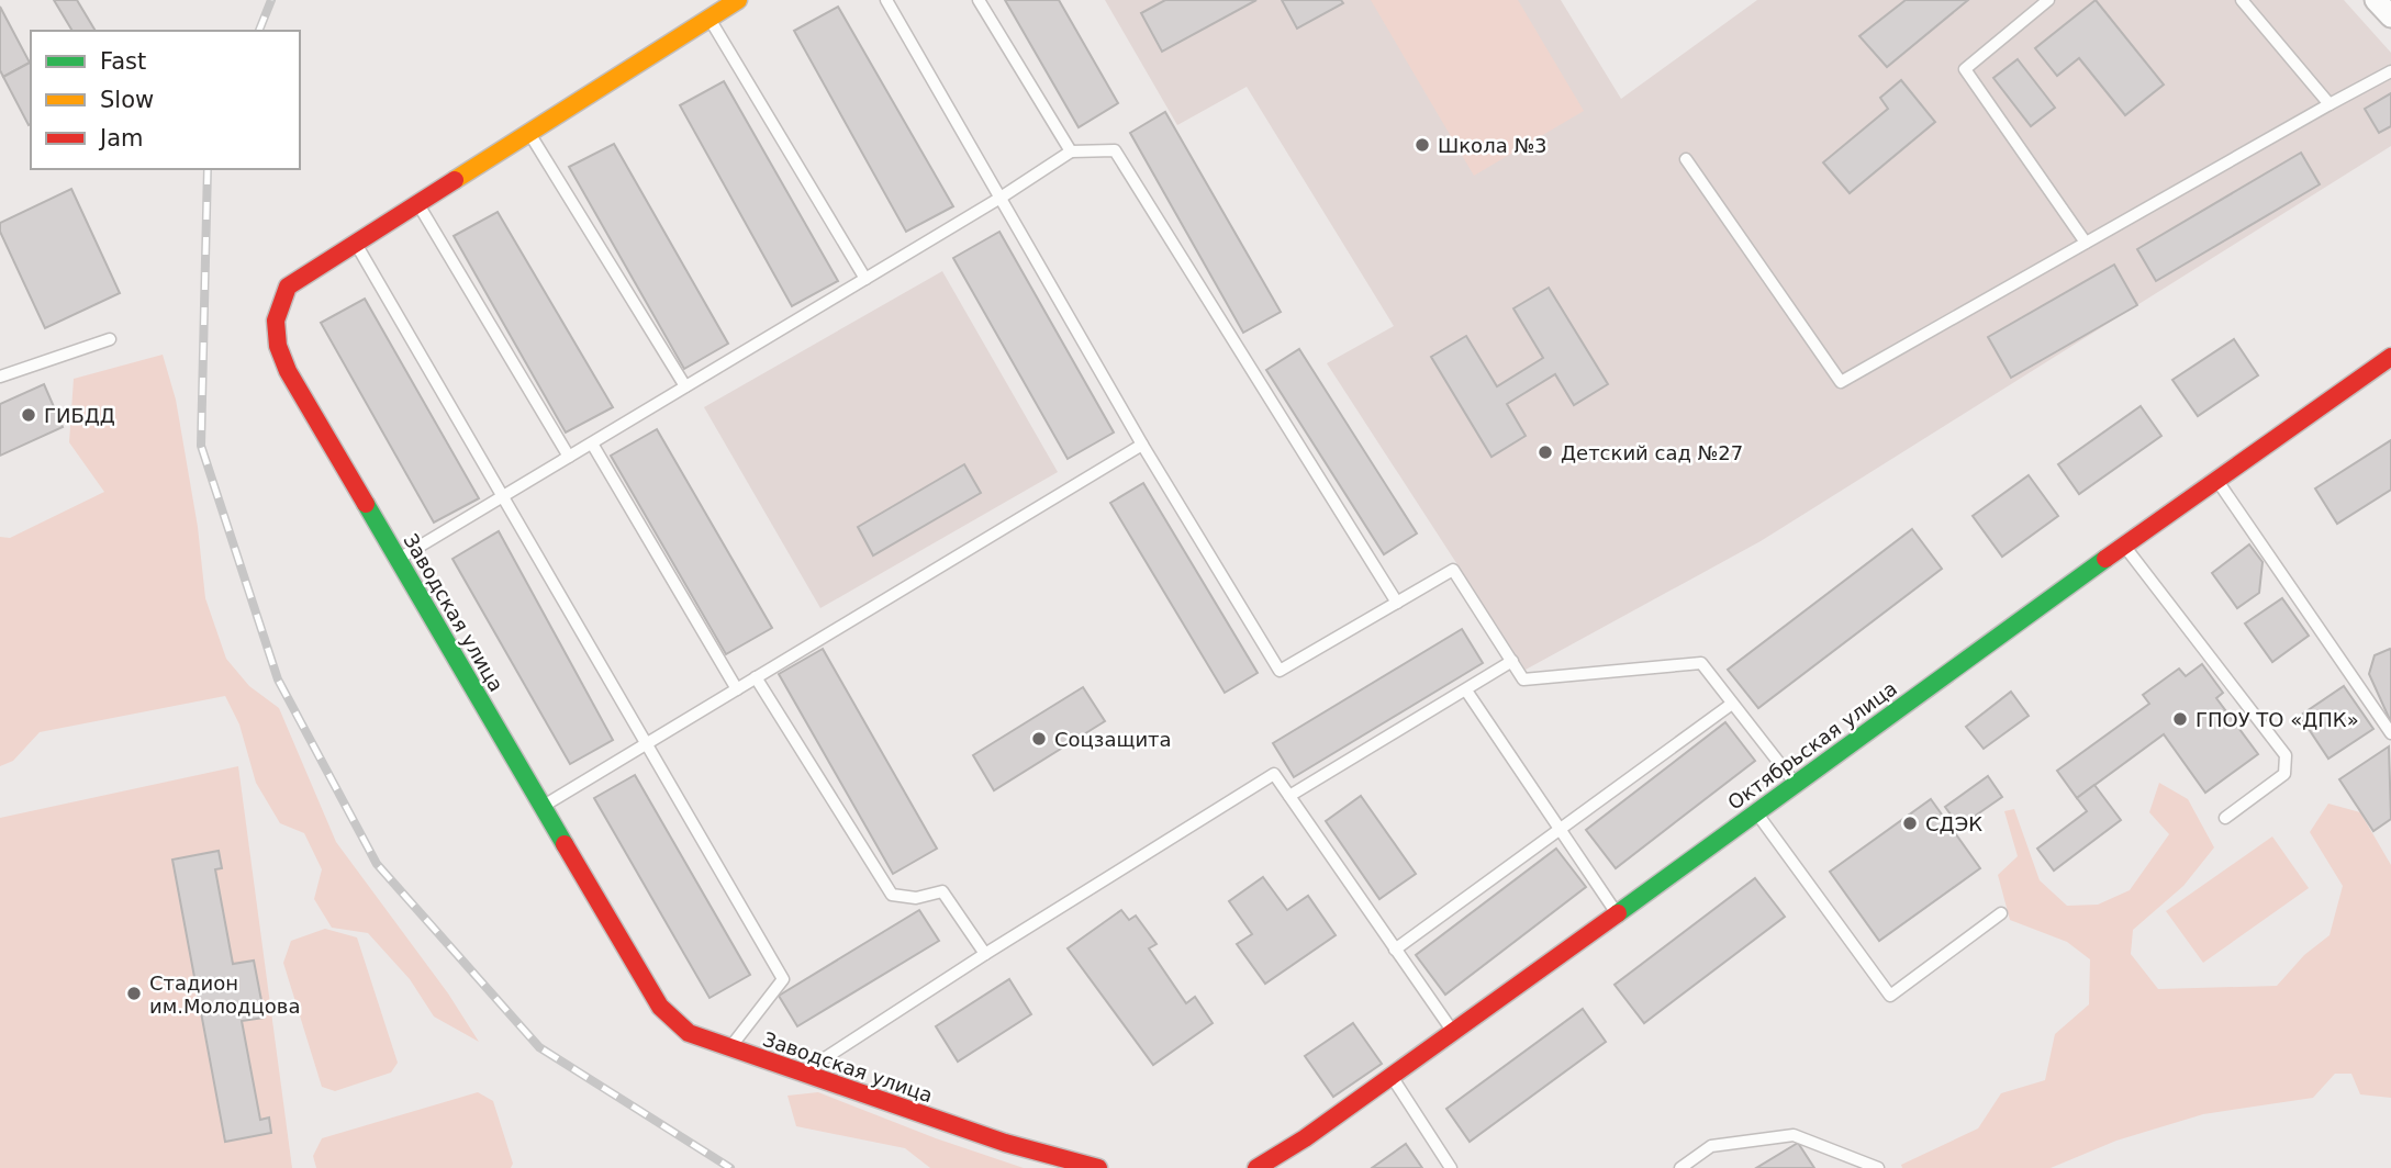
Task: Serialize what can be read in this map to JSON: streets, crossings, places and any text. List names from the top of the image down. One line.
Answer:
{"streets":{"street":["Заводская улица","Октябрьская улица"]},"places":["Школа №3","ГИБДД","Детский сад №27","ГПОУ ТО «ДПК»","Соцзащита","СДЭК","Стадион им.Молодцова"],"legend":["Fast","Slow","Jam"]}
